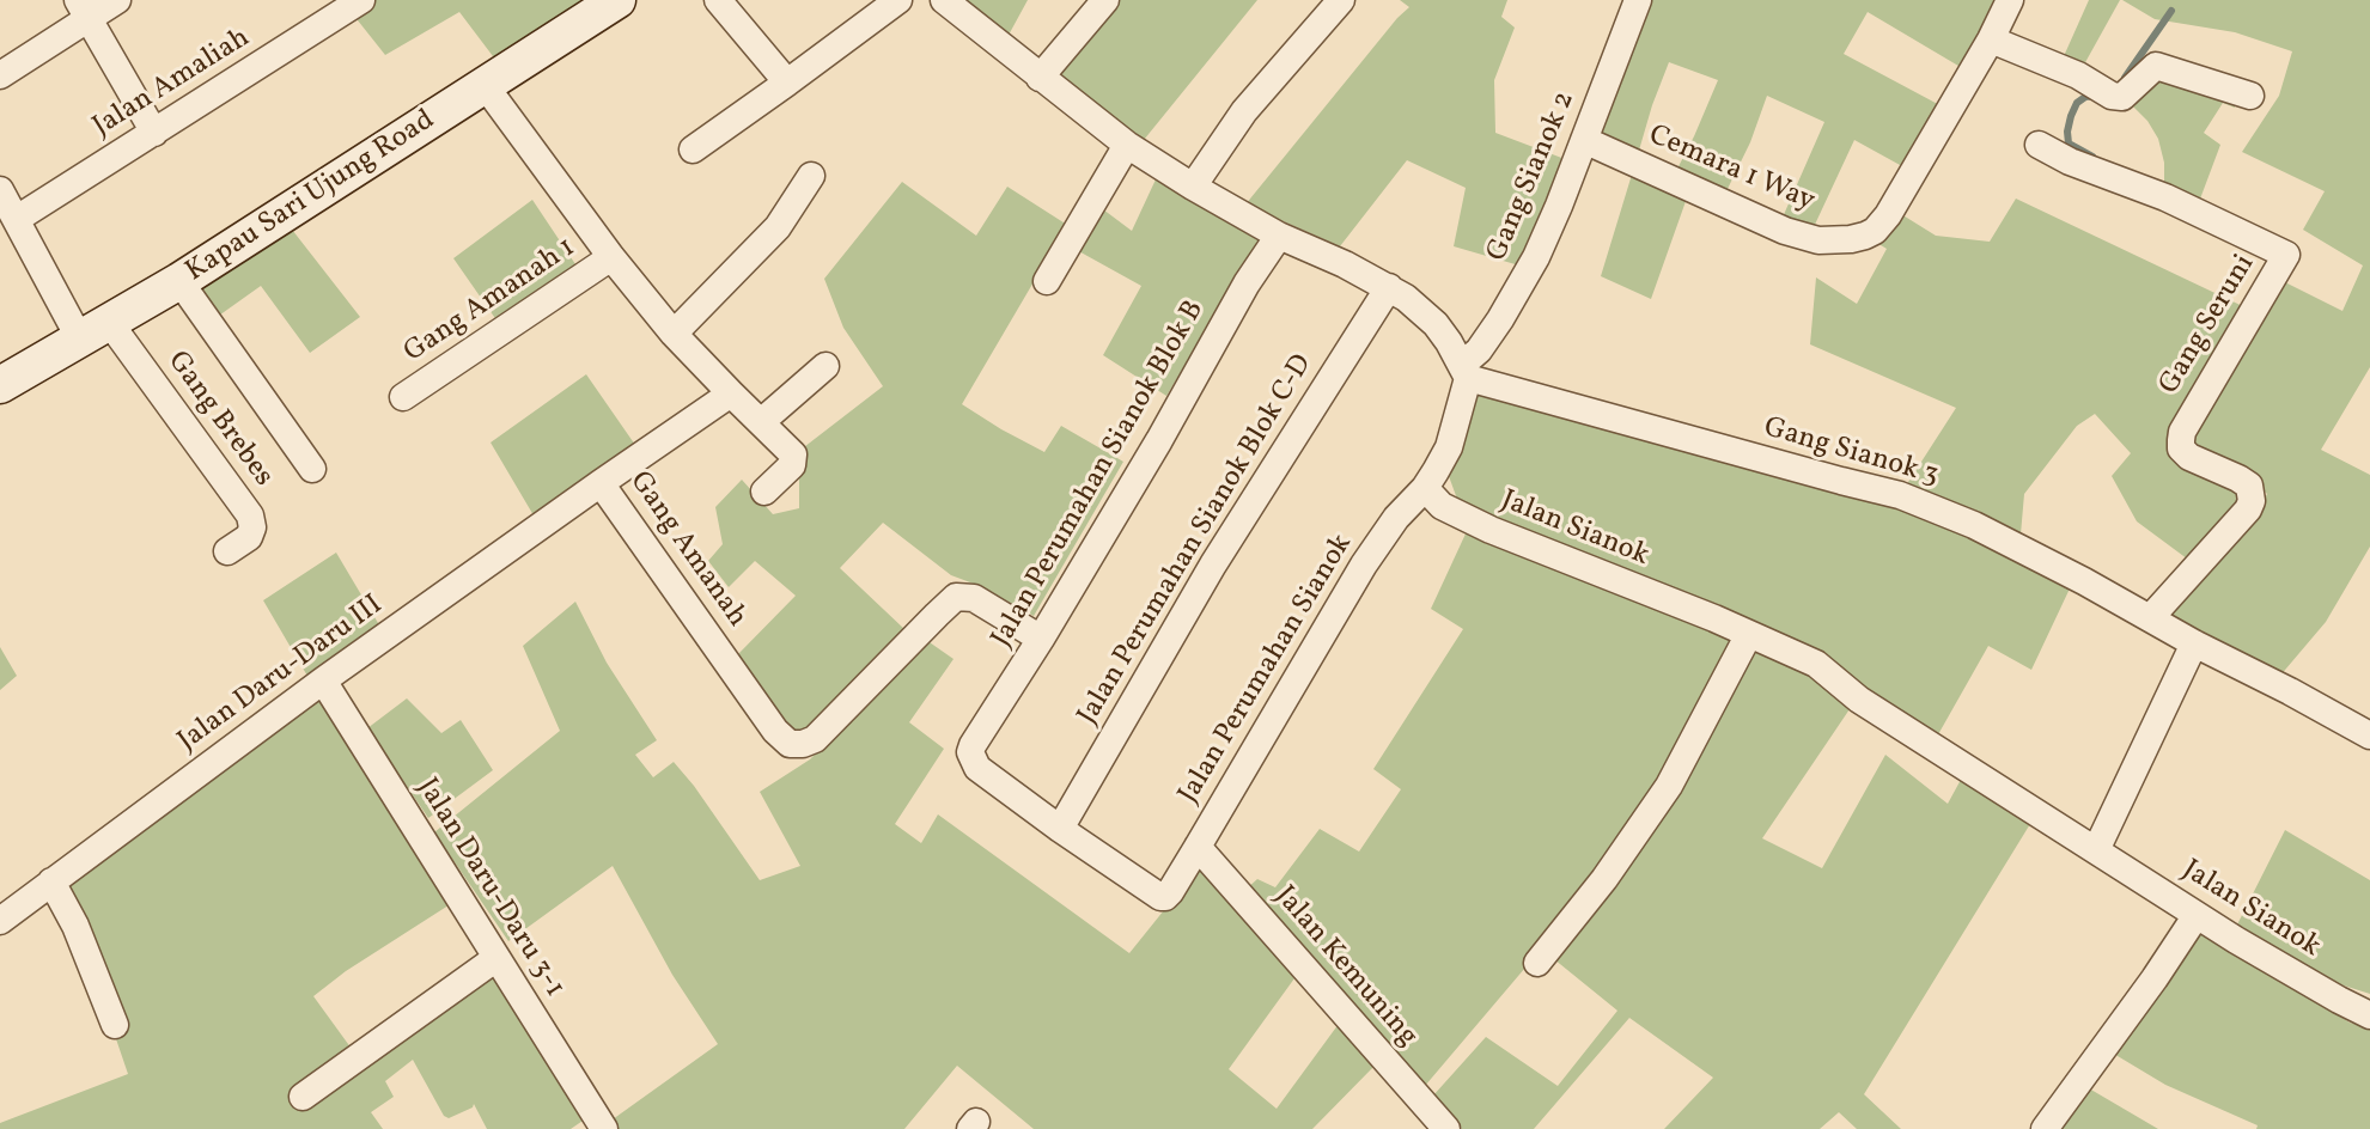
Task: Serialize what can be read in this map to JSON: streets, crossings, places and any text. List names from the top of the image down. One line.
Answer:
{"streets":{"street":["Jalan Amaliah","Cemara 1 Way","Gang Sianok 2","Kapau Sari Ujung Road","Gang Amanah 1","Gang Seruni","Gang Brebes","Gang Sianok 3","Jalan Perumahan Sianok Blok B","Jalan Sianok","Jalan Perumahan Sianok Blok C-D","Gang Amanah","Jalan Perumahan Sianok","Jalan Daru-Daru III","Jalan Daru-Daru 3-1","Jalan Kemuning"]},"crossings":[["Cemara 1 Way","Gang Sianok 2"],["Gang Sianok 2","Gang Sianok 3"],["Kapau Sari Ujung Road","Gang Brebes"],["Gang Seruni","Gang Sianok 3"],["Jalan Perumahan Sianok Blok B","Jalan Perumahan Sianok Blok C-D"],["Jalan Perumahan Sianok Blok B","Gang Amanah"],["Jalan Perumahan Sianok Blok B","Jalan Perumahan Sianok"],["Jalan Sianok","Jalan Perumahan Sianok"],["Jalan Perumahan Sianok Blok C-D","Jalan Perumahan Sianok"],["Gang Amanah","Jalan Daru-Daru III"],["Jalan Perumahan Sianok","Jalan Kemuning"],["Jalan Daru-Daru III","Jalan Daru-Daru 3-1"]]}
